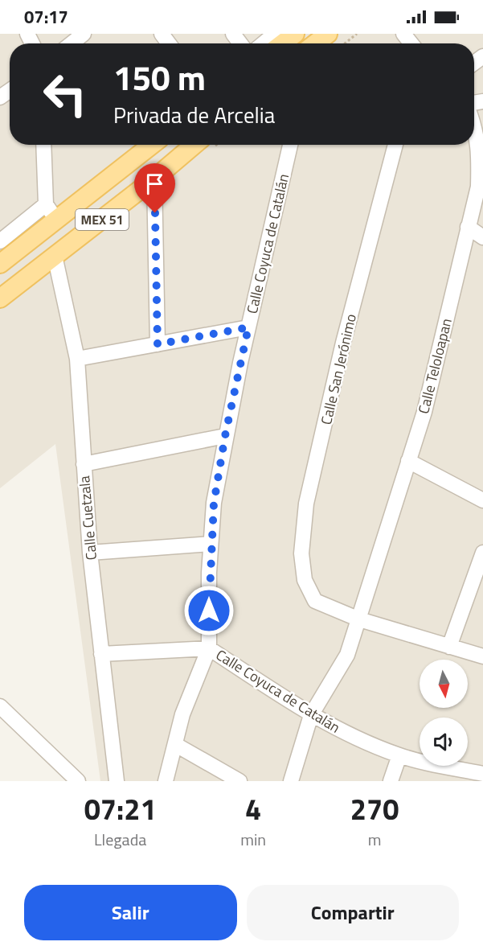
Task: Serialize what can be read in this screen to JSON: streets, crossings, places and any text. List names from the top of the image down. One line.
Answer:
{"streets":{"main road":["MEX 51"],"street":["Calle Coyuca de Catalán","Calle Teloloapan","Calle San Jerónimo","Calle Cuetzala"]},"crossings":[["MEX 51","Calle Cuetzala"],["Calle Coyuca de Catalán","Calle Teloloapan"],["Calle Teloloapan","Calle San Jerónimo"]],"north":"bottom","page":{"status":"07:17","turn":["150 m","Privada de Arcelia"],"eta":["07:21","Llegada","4","min","270","m"],"buttons":["Salir","Compartir"]}}
